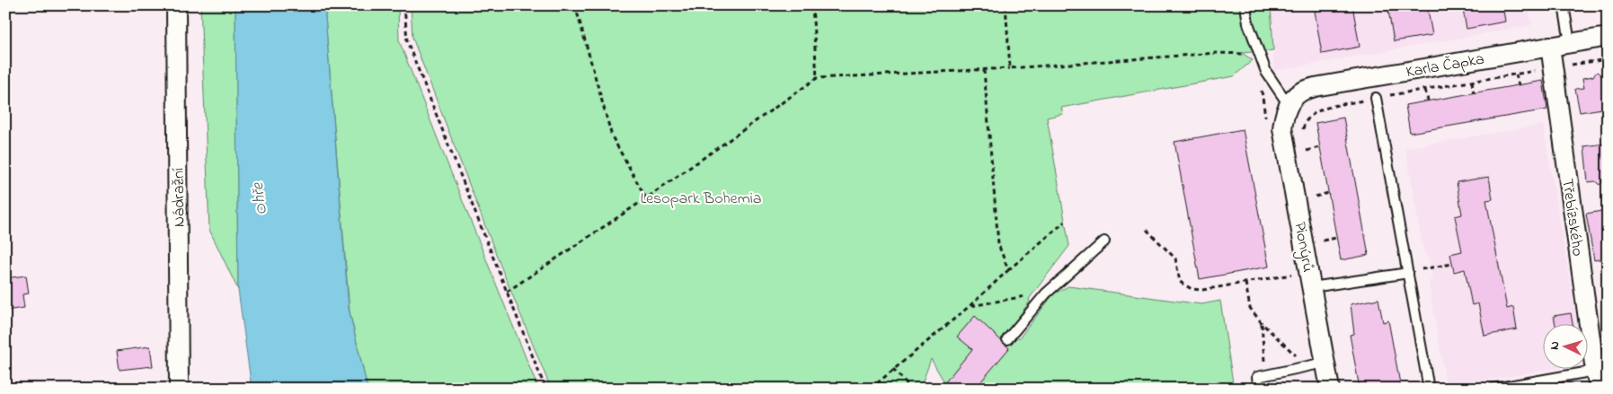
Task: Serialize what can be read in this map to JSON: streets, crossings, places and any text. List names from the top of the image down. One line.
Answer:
{"streets":{"street":["Karla Čapka","Nádražní","Třebízského","Pionýrů"]},"crossings":[["Karla Čapka","Třebízského"],["Karla Čapka","Pionýrů"]],"water":["Ohře"],"parks":["Lesopark Bohemia"],"north":"left"}
